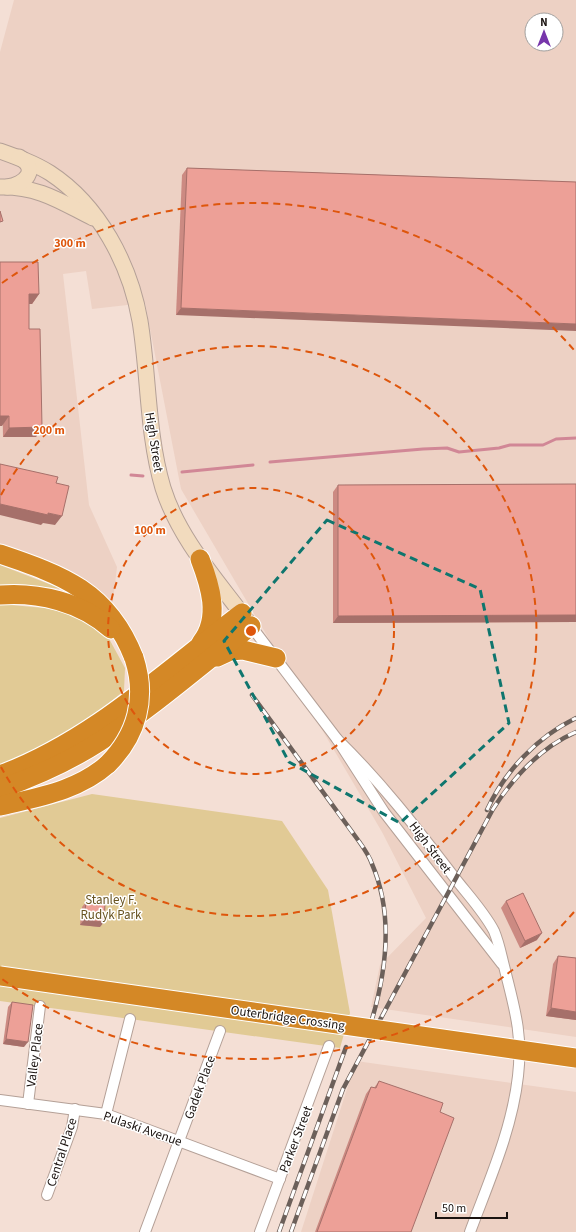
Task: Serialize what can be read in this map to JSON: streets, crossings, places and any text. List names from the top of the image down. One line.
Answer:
{"streets":{"highway":["Outerbridge Crossing"],"street":["High Street","Valley Place","Gadek Place","Pulaski Avenue","Parker Street","Central Place"]},"crossings":[["Valley Place","Pulaski Avenue"],["Gadek Place","Pulaski Avenue"],["Pulaski Avenue","Parker Street"],["Pulaski Avenue","Central Place"]],"parks":["Stanley F. Rudyk Park"],"scale_bar":"50 m","north":"top","rings":["300 m","200 m","100 m"]}
